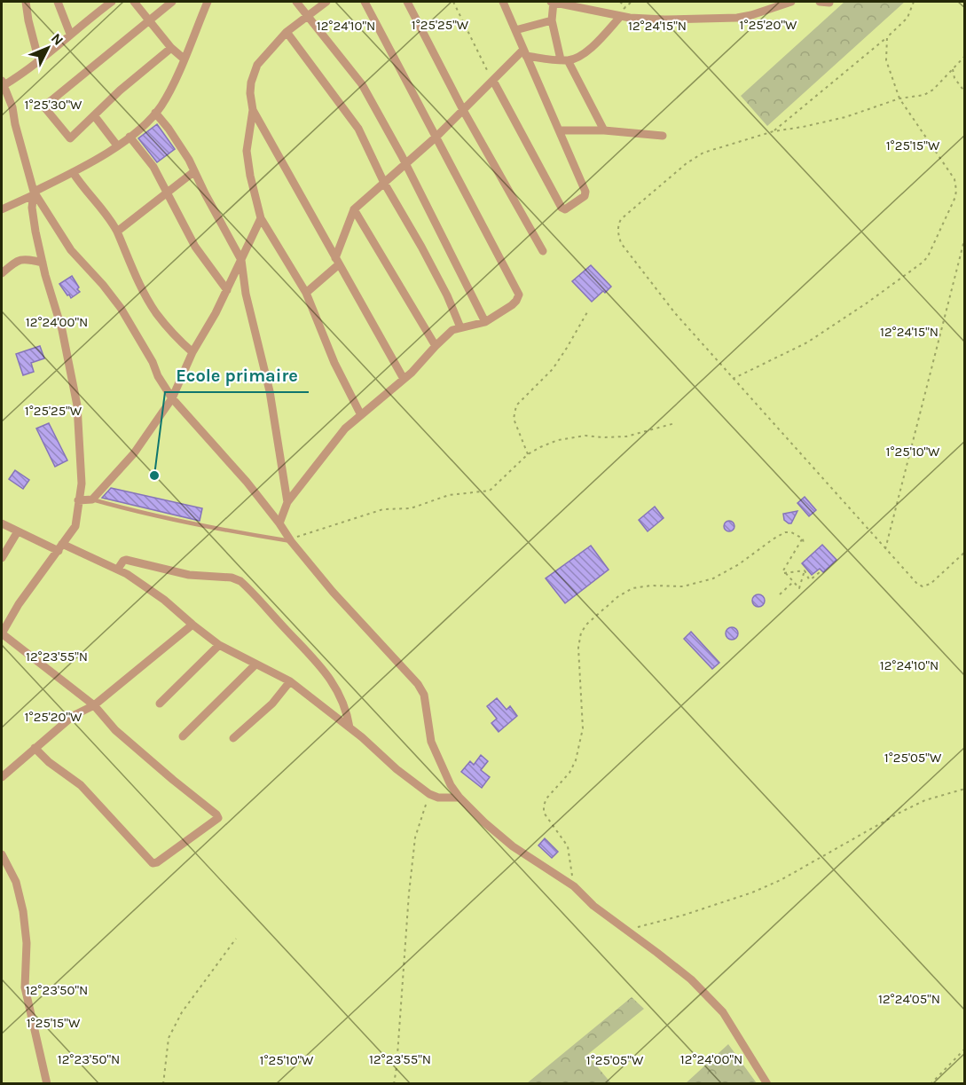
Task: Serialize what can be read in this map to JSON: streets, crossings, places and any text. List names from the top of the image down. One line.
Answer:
{"places":["Ecole primaire"],"north":"top right","coordinates":["1°25'25\"W","1°25'20\"W","12°24'10\"N","12°24'15\"N","1°25'30\"W","1°25'15\"W","12°24'00\"N","1°25'10\"W","12°23'55\"N","1°25'05\"W","12°23'50\"N","12°24'05\"N"]}
